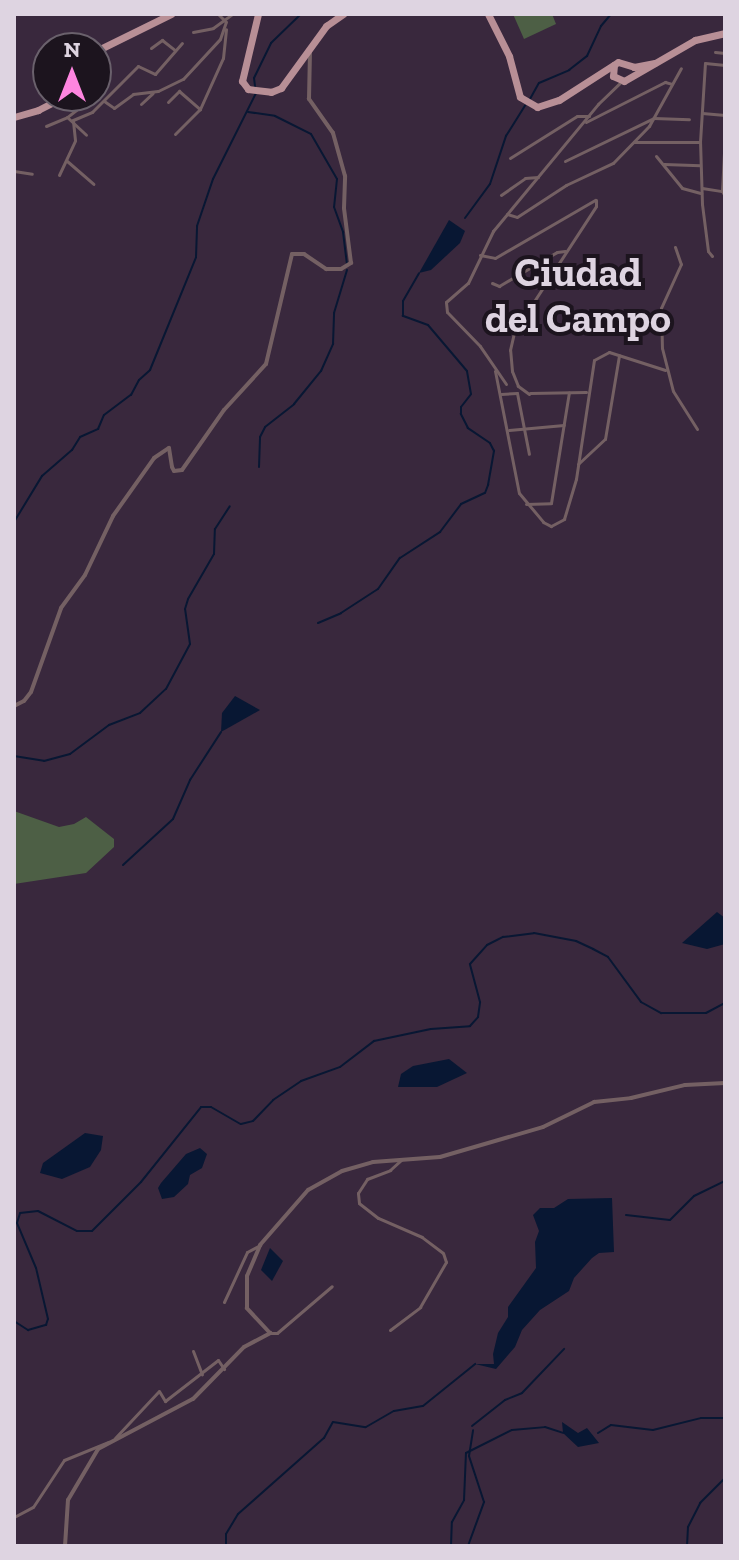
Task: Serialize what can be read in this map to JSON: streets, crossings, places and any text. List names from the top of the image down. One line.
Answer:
{"districts":["Ciudad del Campo"],"north":"top"}
